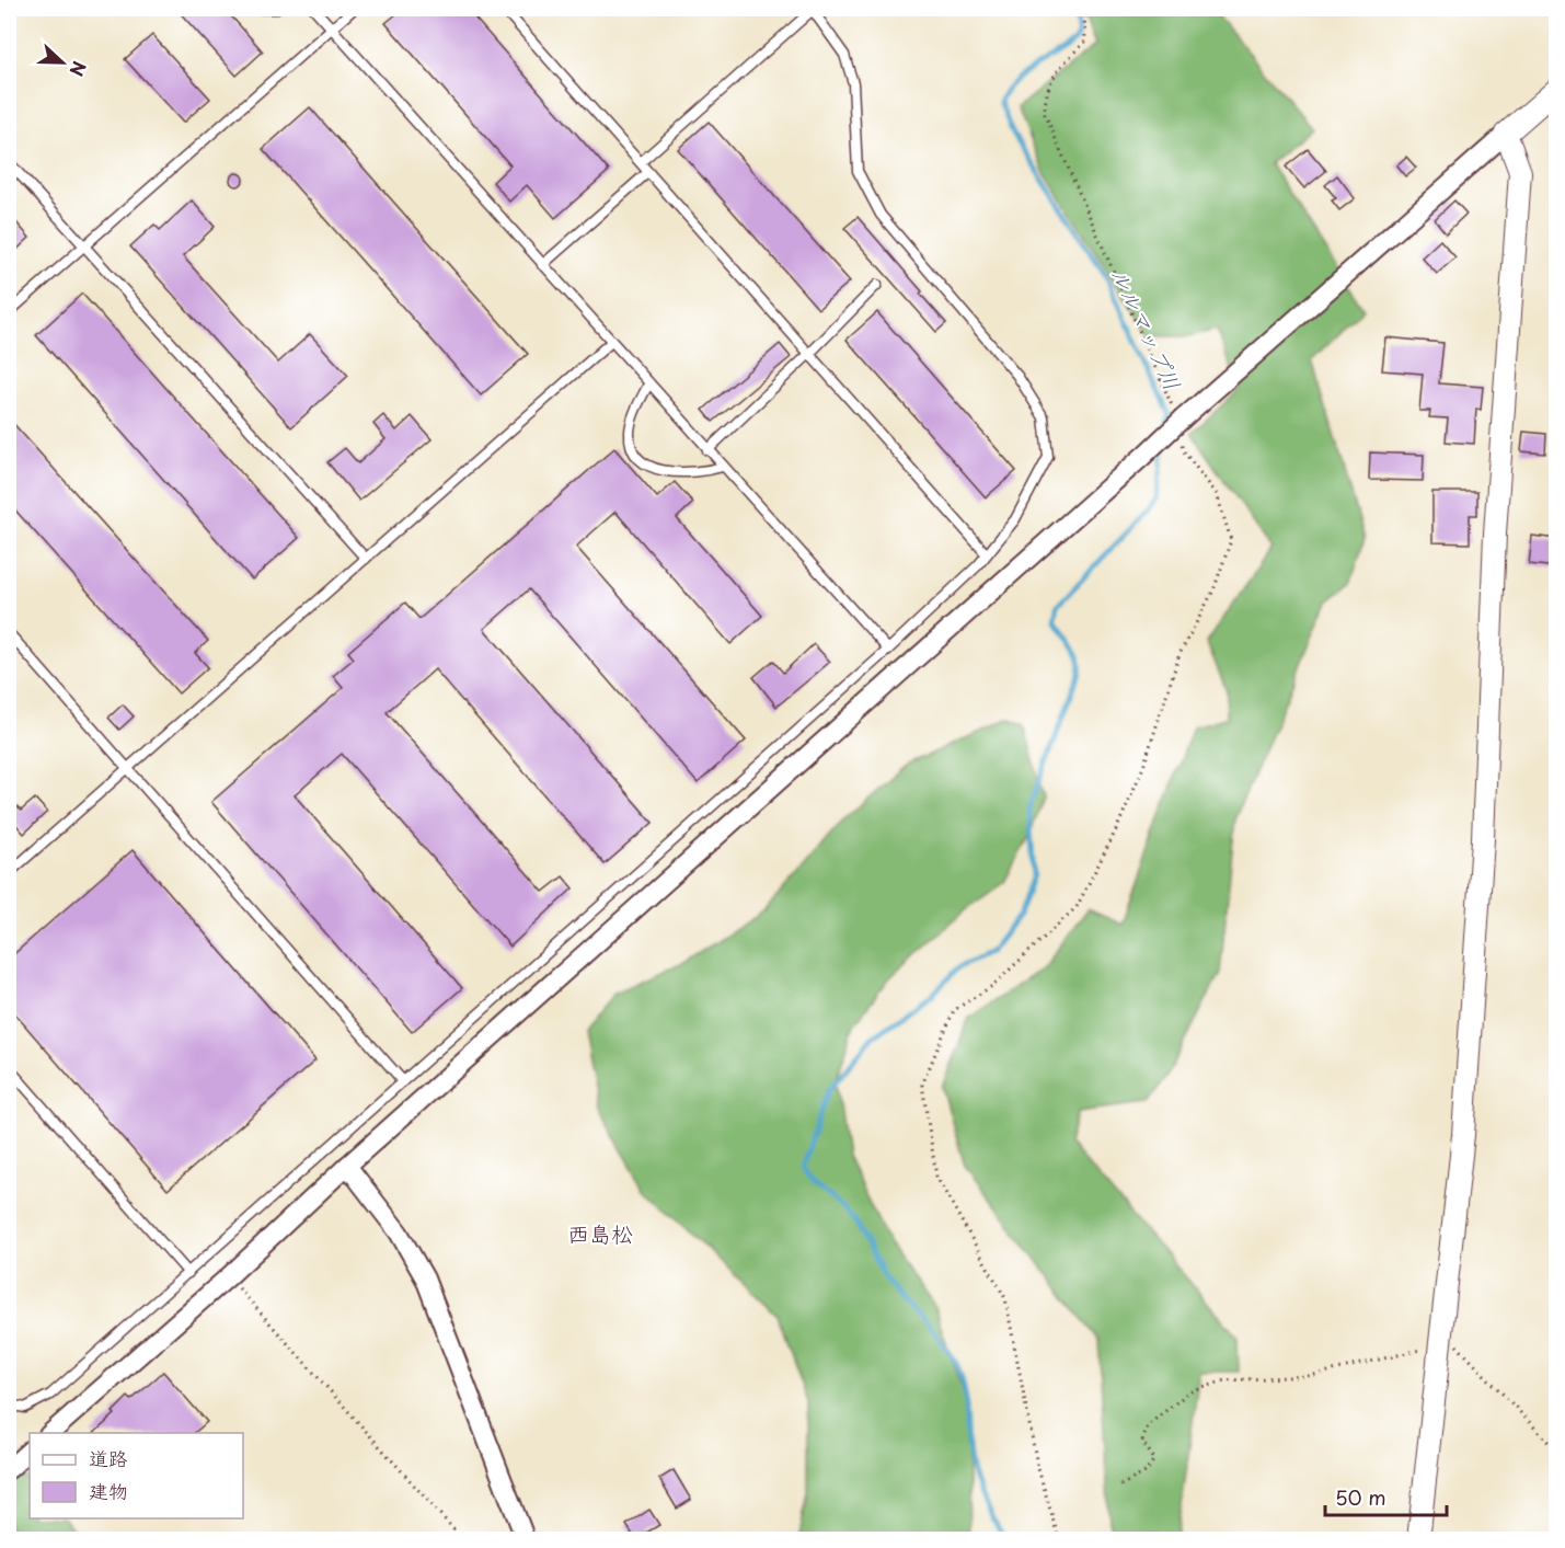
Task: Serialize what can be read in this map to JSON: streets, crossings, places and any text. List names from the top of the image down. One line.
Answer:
{"districts":["西島松"],"water":["ルルマップ川"],"legend":["道路","建物"],"scale_bar":"50 m","north":"right"}
